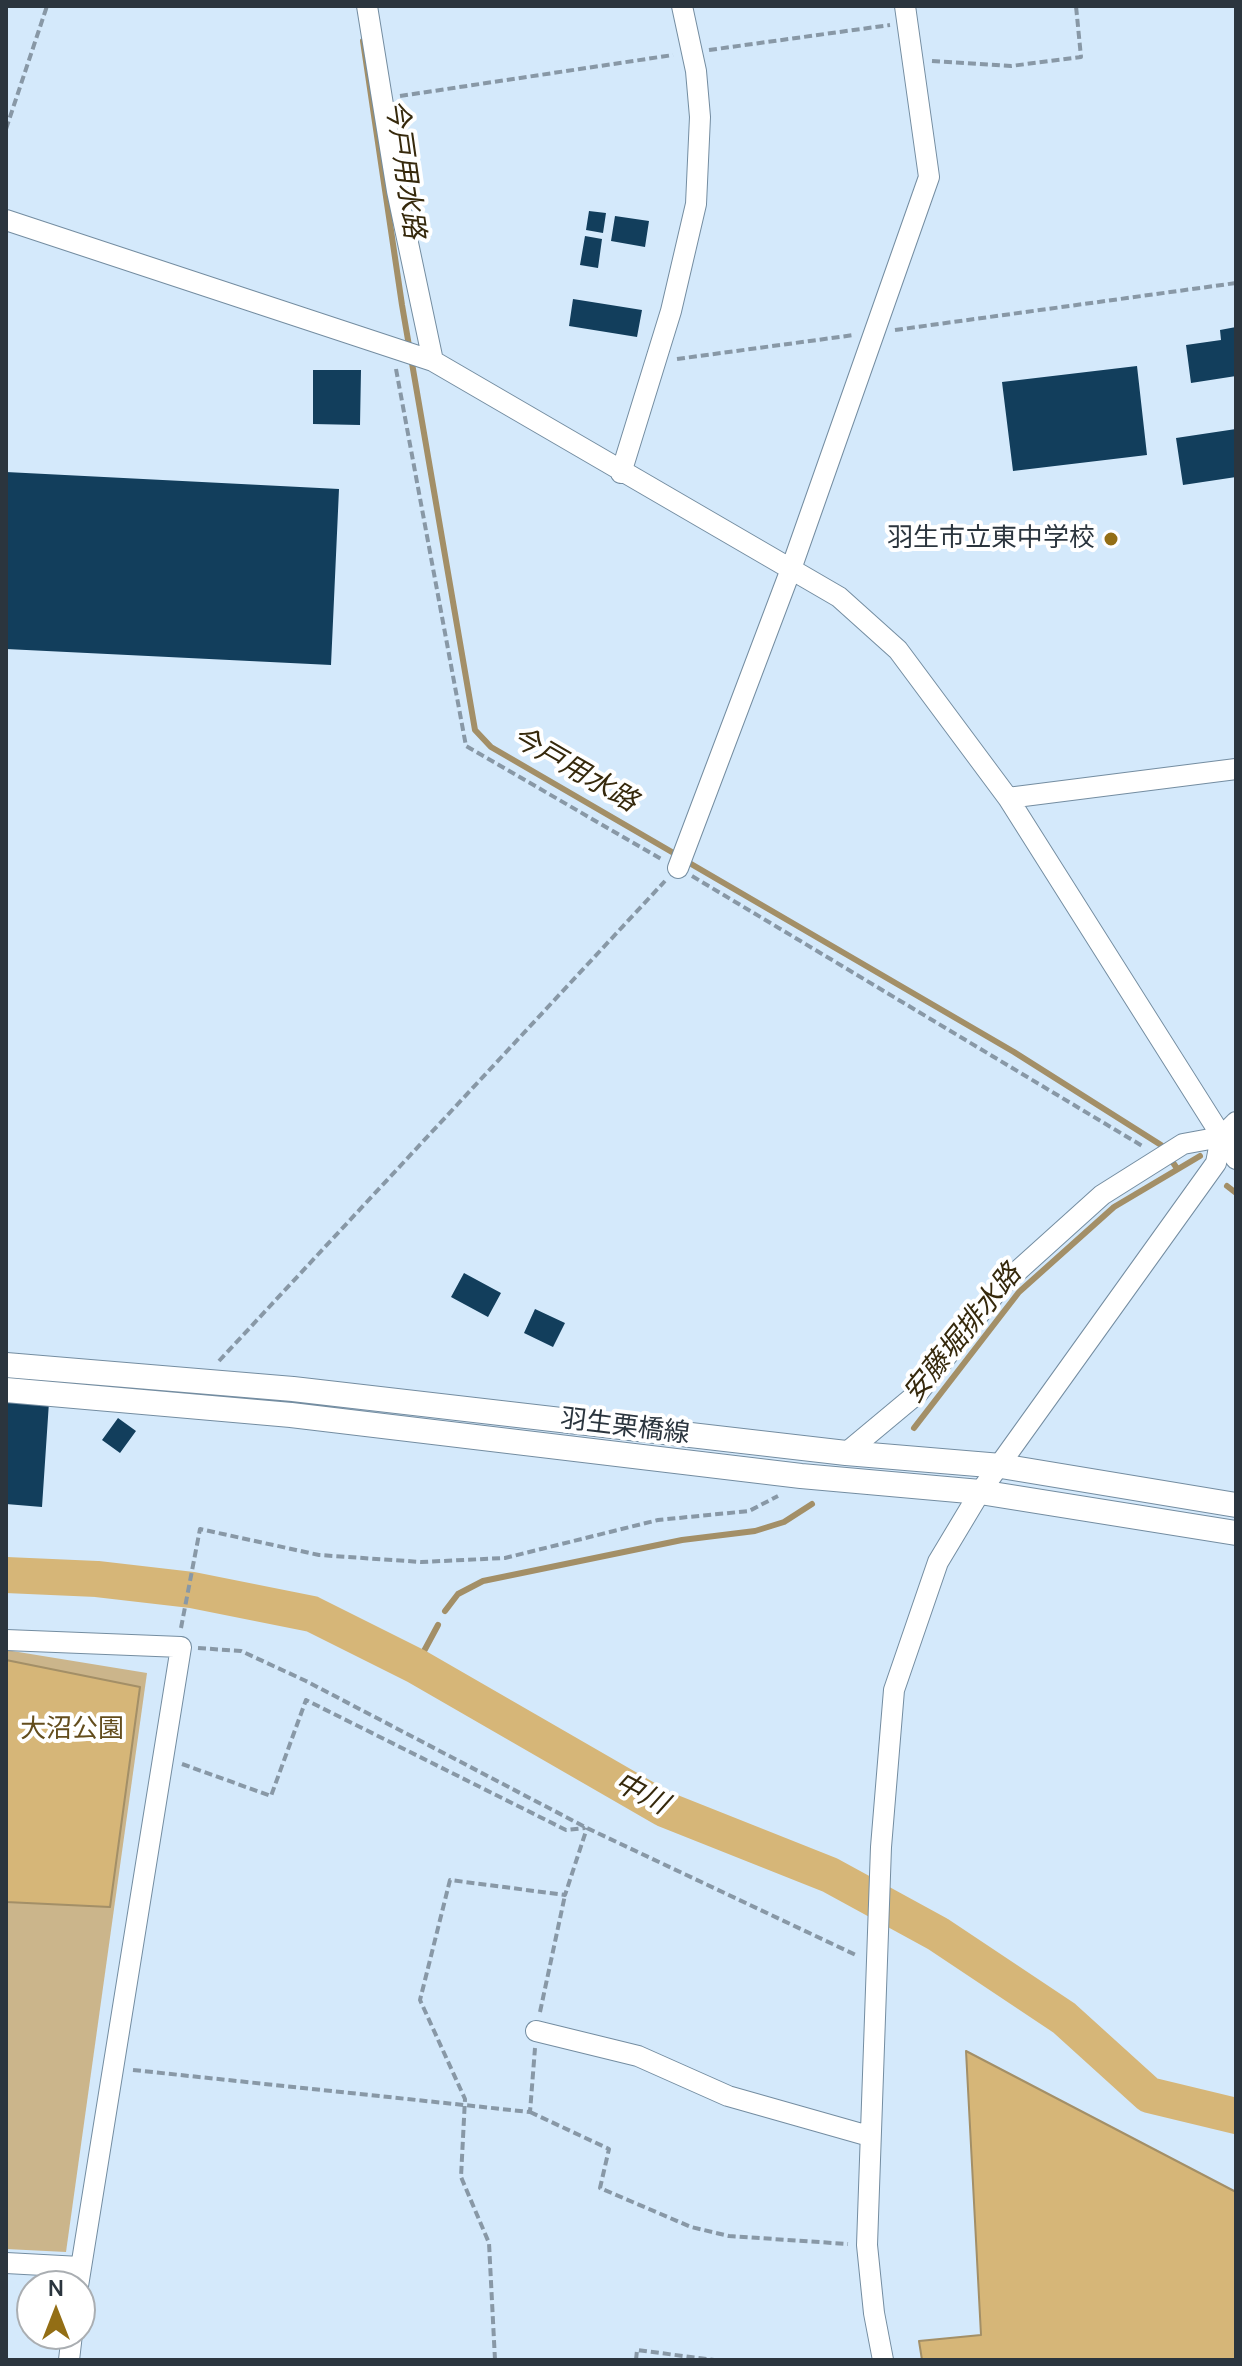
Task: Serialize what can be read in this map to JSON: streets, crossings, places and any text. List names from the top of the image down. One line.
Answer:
{"streets":{"main road":["羽生栗橋線"]},"water":["今戸用水路","安藤堀排水路","中川"],"parks":["大沼公園"],"places":["羽生市立東中学校"],"north":"top"}
